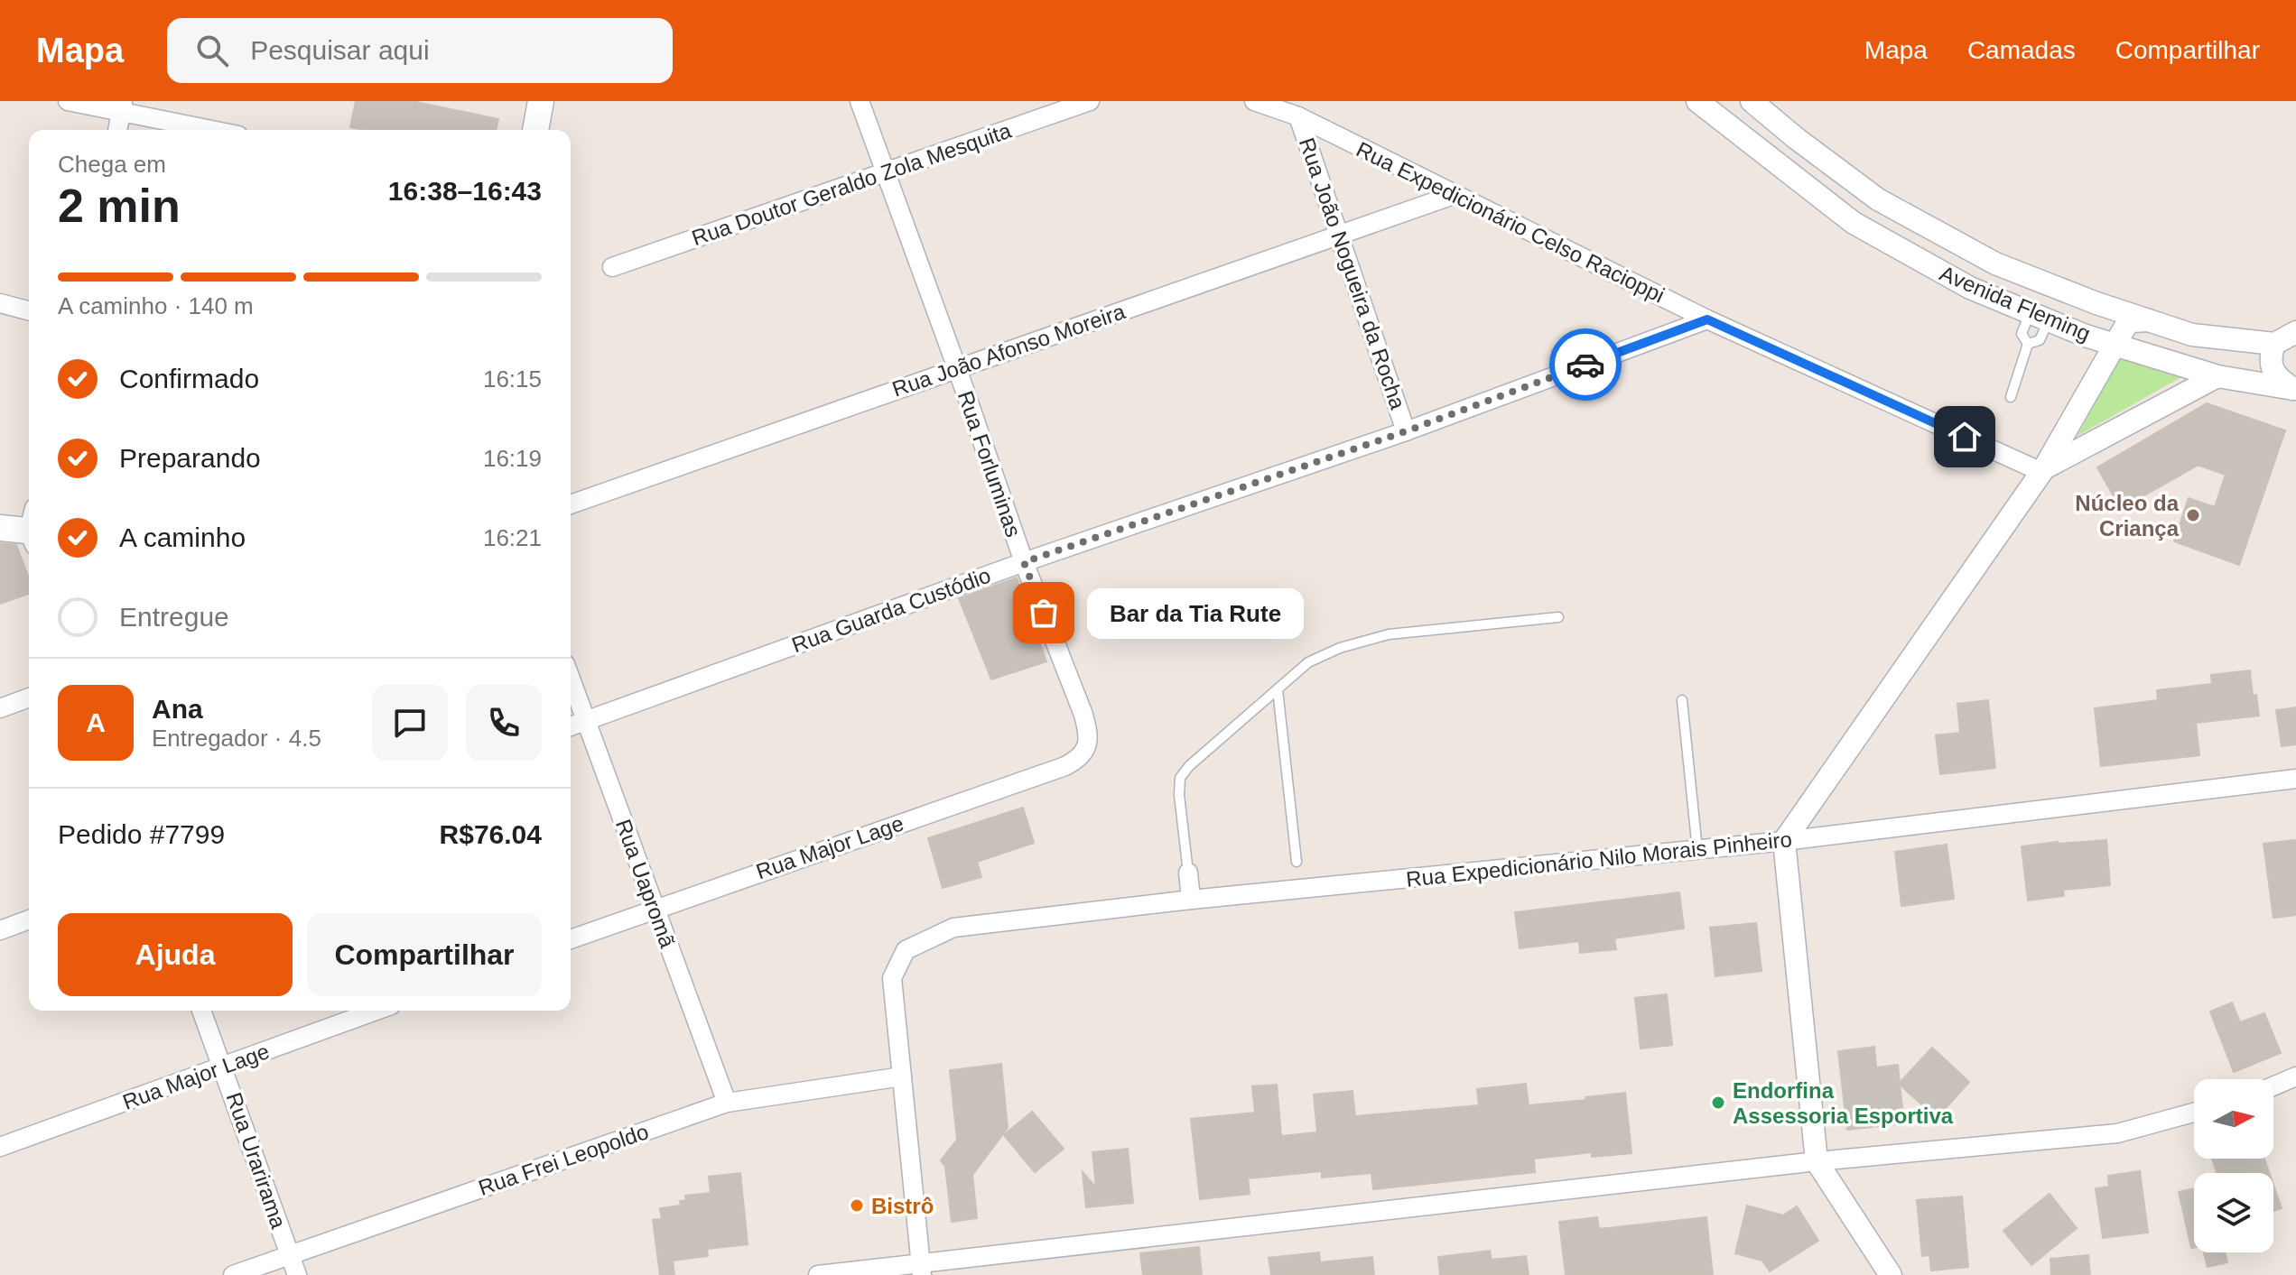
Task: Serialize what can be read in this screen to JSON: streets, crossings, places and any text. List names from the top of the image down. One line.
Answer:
{"streets":{"street":["Rua Doutor Geraldo Zola Mesquita","Rua Expedicionário Celso Racioppi","Rua João Nogueira da Rocha","Avenida Fleming","Rua João Afonso Moreira","Rua Forluminas","Rua Guarda Custódio","Rua Major Lage","Rua Expedicionário Nilo Morais Pinheiro","Rua Uapromã","Rua Frei Leopoldo","Rua Urarirama"]},"crossings":[["Rua Doutor Geraldo Zola Mesquita","Rua Forluminas"],["Rua Expedicionário Celso Racioppi","Rua João Nogueira da Rocha"],["Rua Expedicionário Celso Racioppi","Rua João Afonso Moreira"],["Rua Expedicionário Celso Racioppi","Rua Guarda Custódio"],["Rua João Nogueira da Rocha","Rua João Afonso Moreira"],["Rua João Nogueira da Rocha","Rua Guarda Custódio"],["Rua João Afonso Moreira","Rua Forluminas"],["Rua Forluminas","Rua Guarda Custódio"],["Rua Forluminas","Rua Major Lage"],["Rua Guarda Custódio","Rua Uapromã"],["Rua Major Lage","Rua Uapromã"],["Rua Major Lage","Rua Urarirama"],["Rua Expedicionário Nilo Morais Pinheiro","Rua Frei Leopoldo"],["Rua Uapromã","Rua Frei Leopoldo"],["Rua Frei Leopoldo","Rua Urarirama"]],"places":["Núcleo da Criança","Bar da Tia Rute","Endorfina Assessoria Esportiva","Bistrô"],"north":"right","page":{"header":"Mapa","search":"Pesquisar aqui","nav":["Mapa","Camadas","Compartilhar"],"heading":["2 min","Chega em","16:38–16:43"],"panel":["Ana","Entregador · 4.5","Pedido #7799","R$76.04"],"bar":"A caminho · 140 m","list":[["Confirmado","16:15"],["Preparando","16:19"],["A caminho","16:21"],"Entregue"],"bubble":"Bar da Tia Rute","round":"A","buttons":["Ajuda","Compartilhar"]}}
